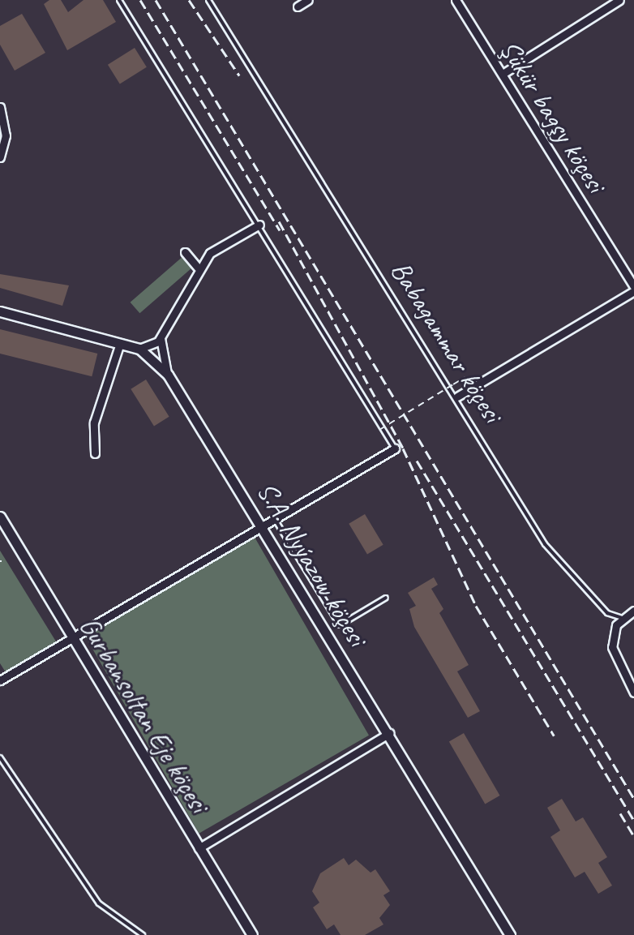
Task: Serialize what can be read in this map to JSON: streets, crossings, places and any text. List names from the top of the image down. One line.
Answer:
{"streets":{"street":["Şükür bagşy köçesi","S.A. Nyýazow köçesi","Gurbansoltan Eje köçesi"],"lane":["Babagammar köçesi"]}}
